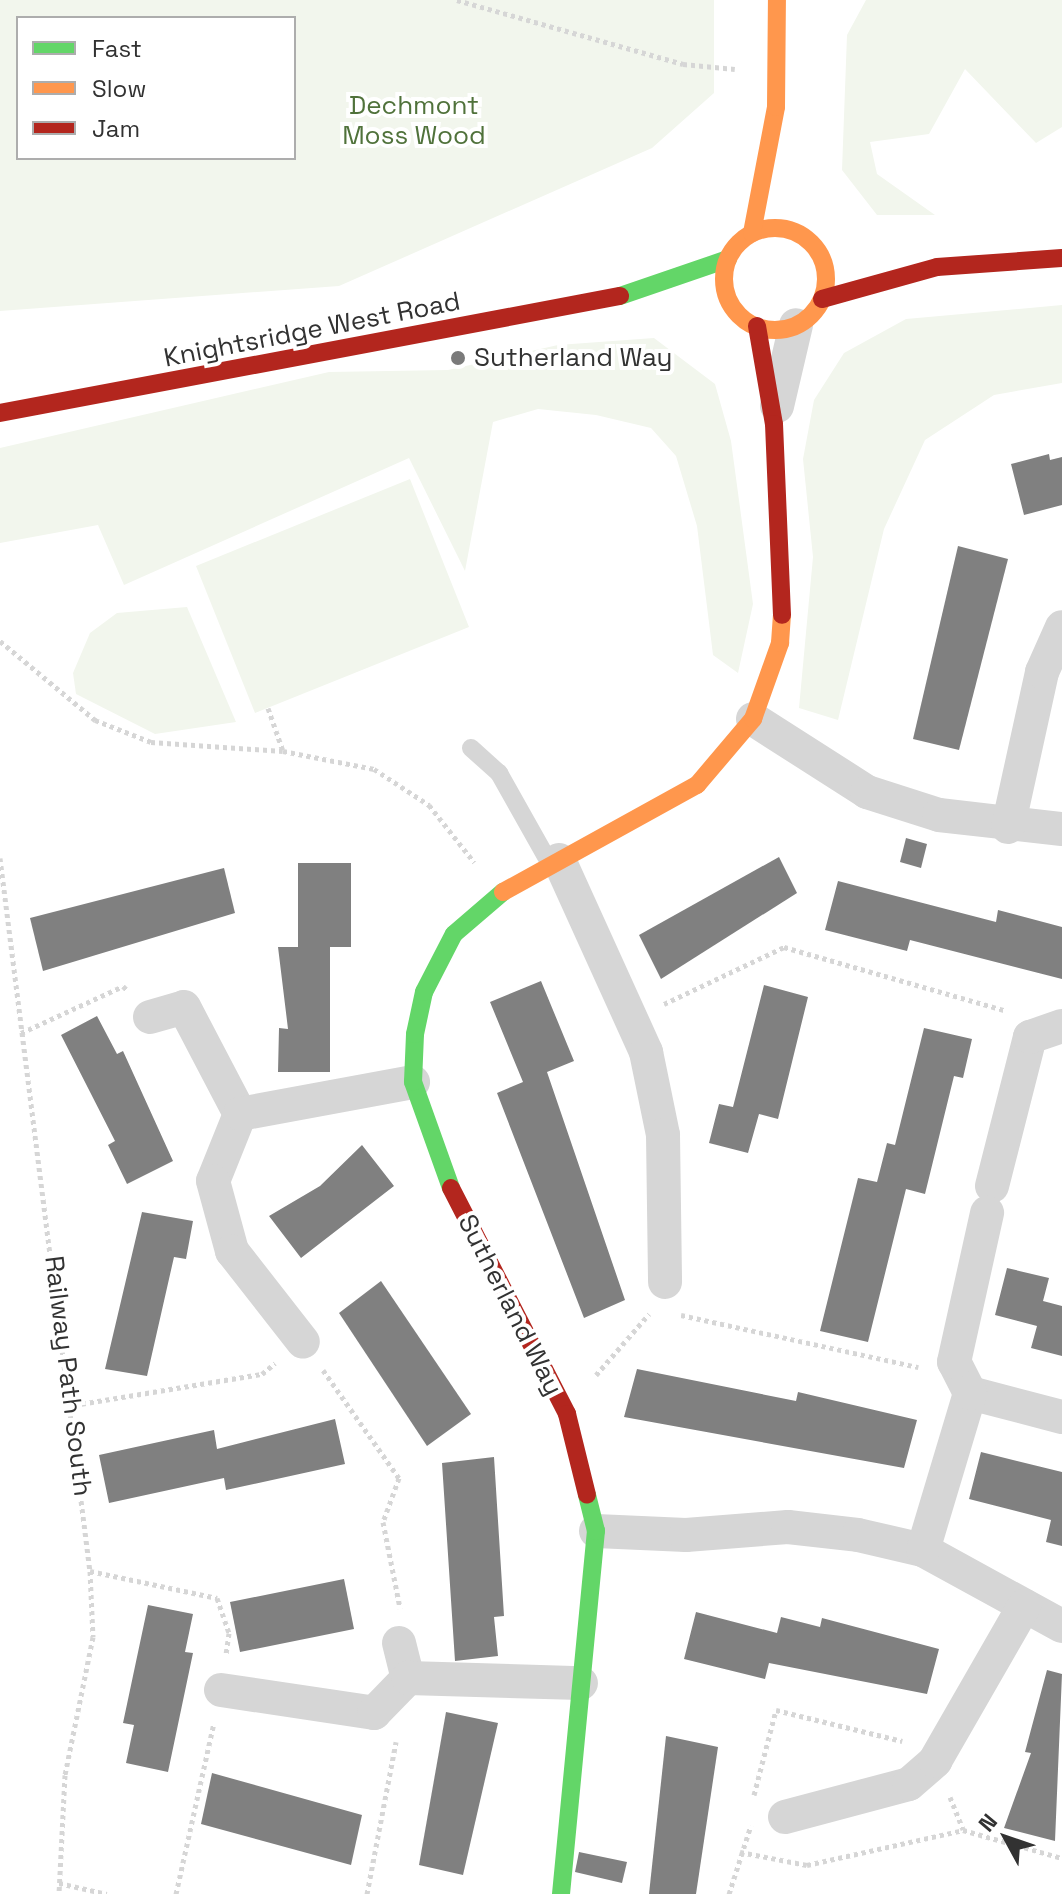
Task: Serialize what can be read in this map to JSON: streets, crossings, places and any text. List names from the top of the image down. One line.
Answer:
{"streets":{"street":["Knightsridge West Road","Sutherland Way"],"path":["Railway Path South"]},"crossings":[["Knightsridge West Road","Sutherland Way"]],"parks":["Dechmont Moss Wood"],"places":["Sutherland Way"],"legend":["Fast","Slow","Jam"],"north":"top left"}
